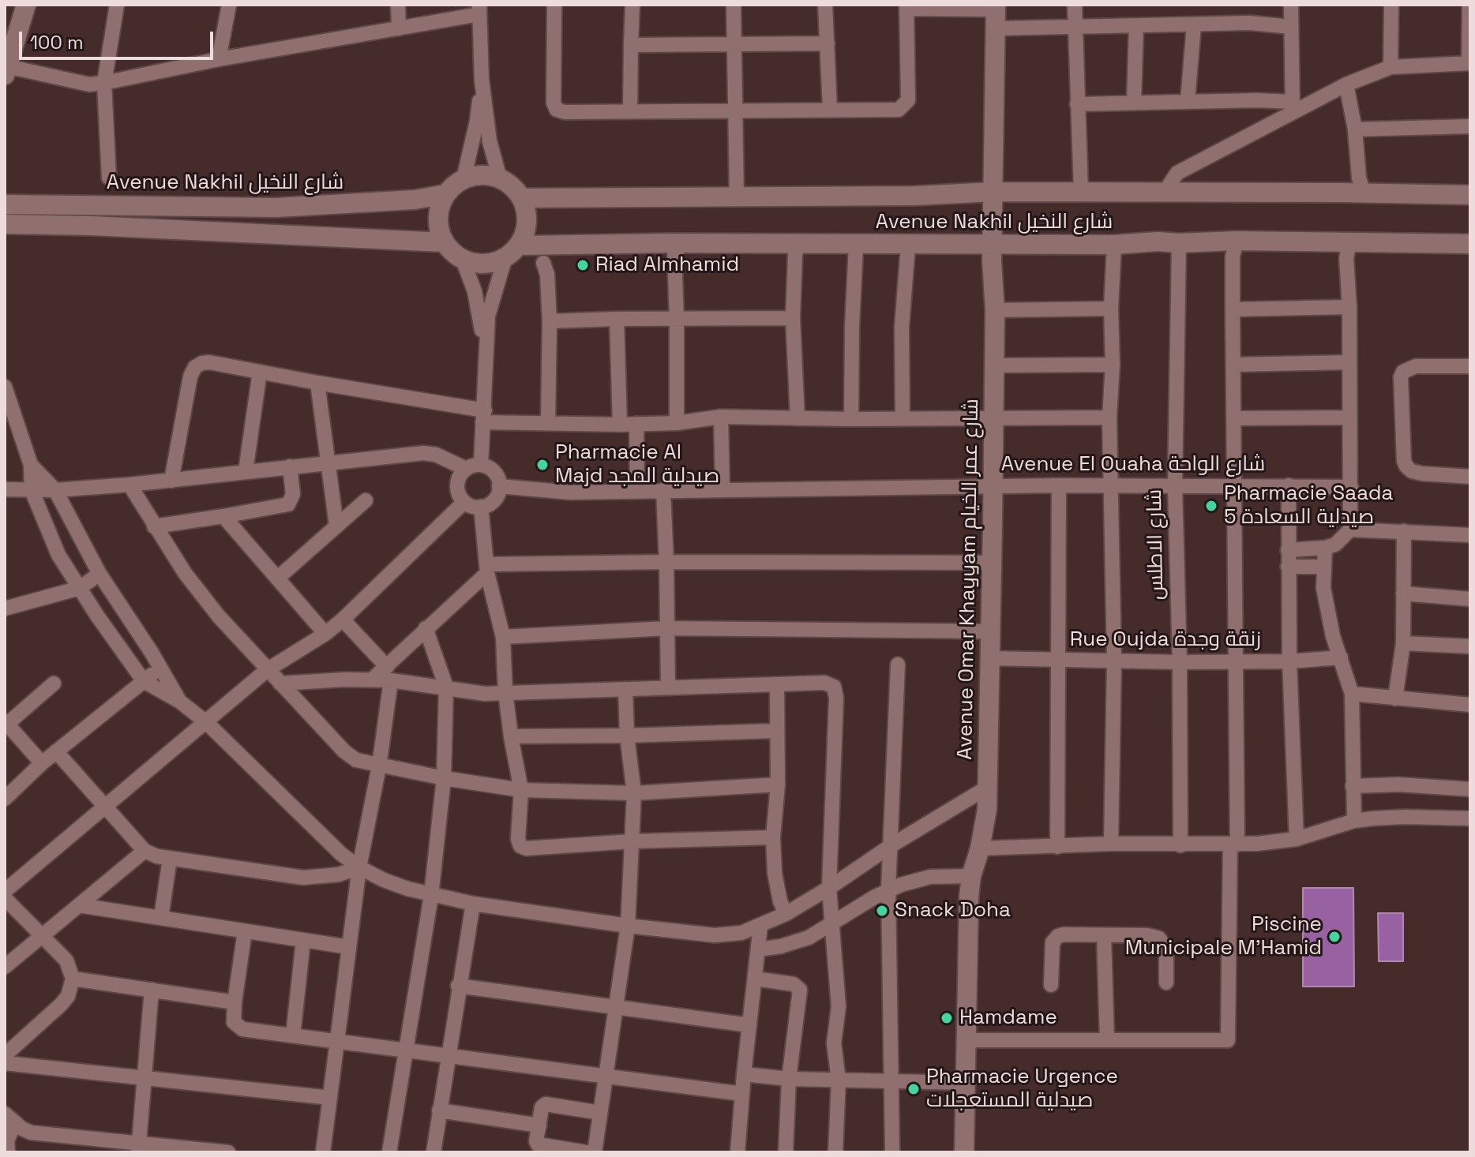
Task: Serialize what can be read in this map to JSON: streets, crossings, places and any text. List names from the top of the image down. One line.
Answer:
{"streets":{"street":["Avenue Nakhil شارع النخيل","Avenue El Ouaha شارع الواحة","شارع الاطلس","Avenue Omar Khayyam شارع عمر الخيام","Rue Oujda زنقة وجدة"]},"crossings":[["Avenue Nakhil شارع النخيل","شارع الاطلس"],["Avenue Nakhil شارع النخيل","Avenue Omar Khayyam شارع عمر الخيام"],["Avenue El Ouaha شارع الواحة","شارع الاطلس"],["Avenue El Ouaha شارع الواحة","Avenue Omar Khayyam شارع عمر الخيام"],["شارع الاطلس","Rue Oujda زنقة وجدة"],["Avenue Omar Khayyam شارع عمر الخيام","Rue Oujda زنقة وجدة"]],"places":["Riad Almhamid","Pharmacie Al Majd صيدلية المجد","Pharmacie Saada 5 صيدلية السعادة","Snack Doha","Piscine Municipale M'Hamid","Hamdame","Pharmacie Urgence صيدلية المستعجلات"],"scale_bar":"100 m"}
